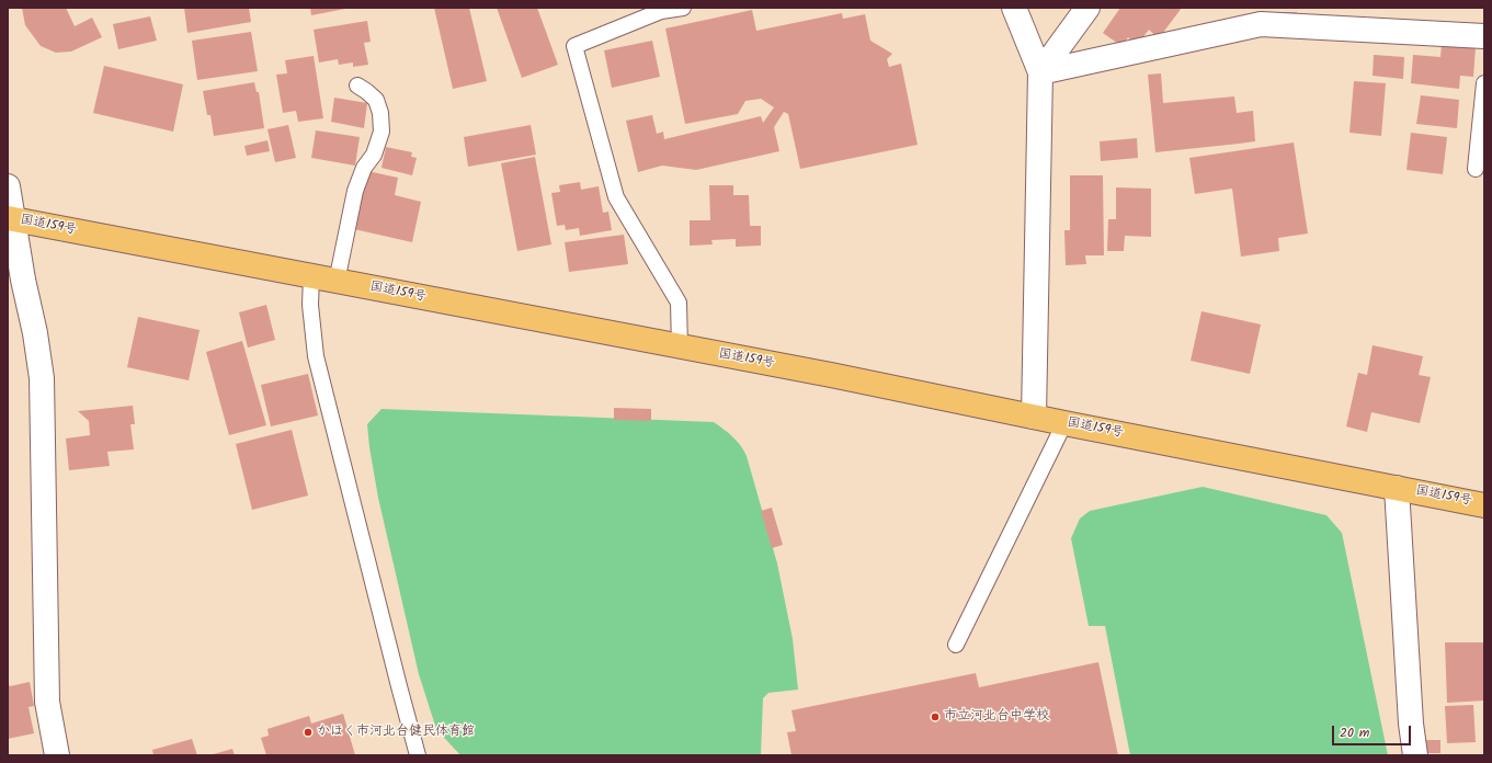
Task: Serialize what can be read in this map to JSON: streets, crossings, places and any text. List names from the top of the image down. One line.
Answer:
{"streets":{"highway":["国道159号"]},"places":["市立河北台中学校","かほく市河北台健民体育館"],"scale_bar":"20 m"}
